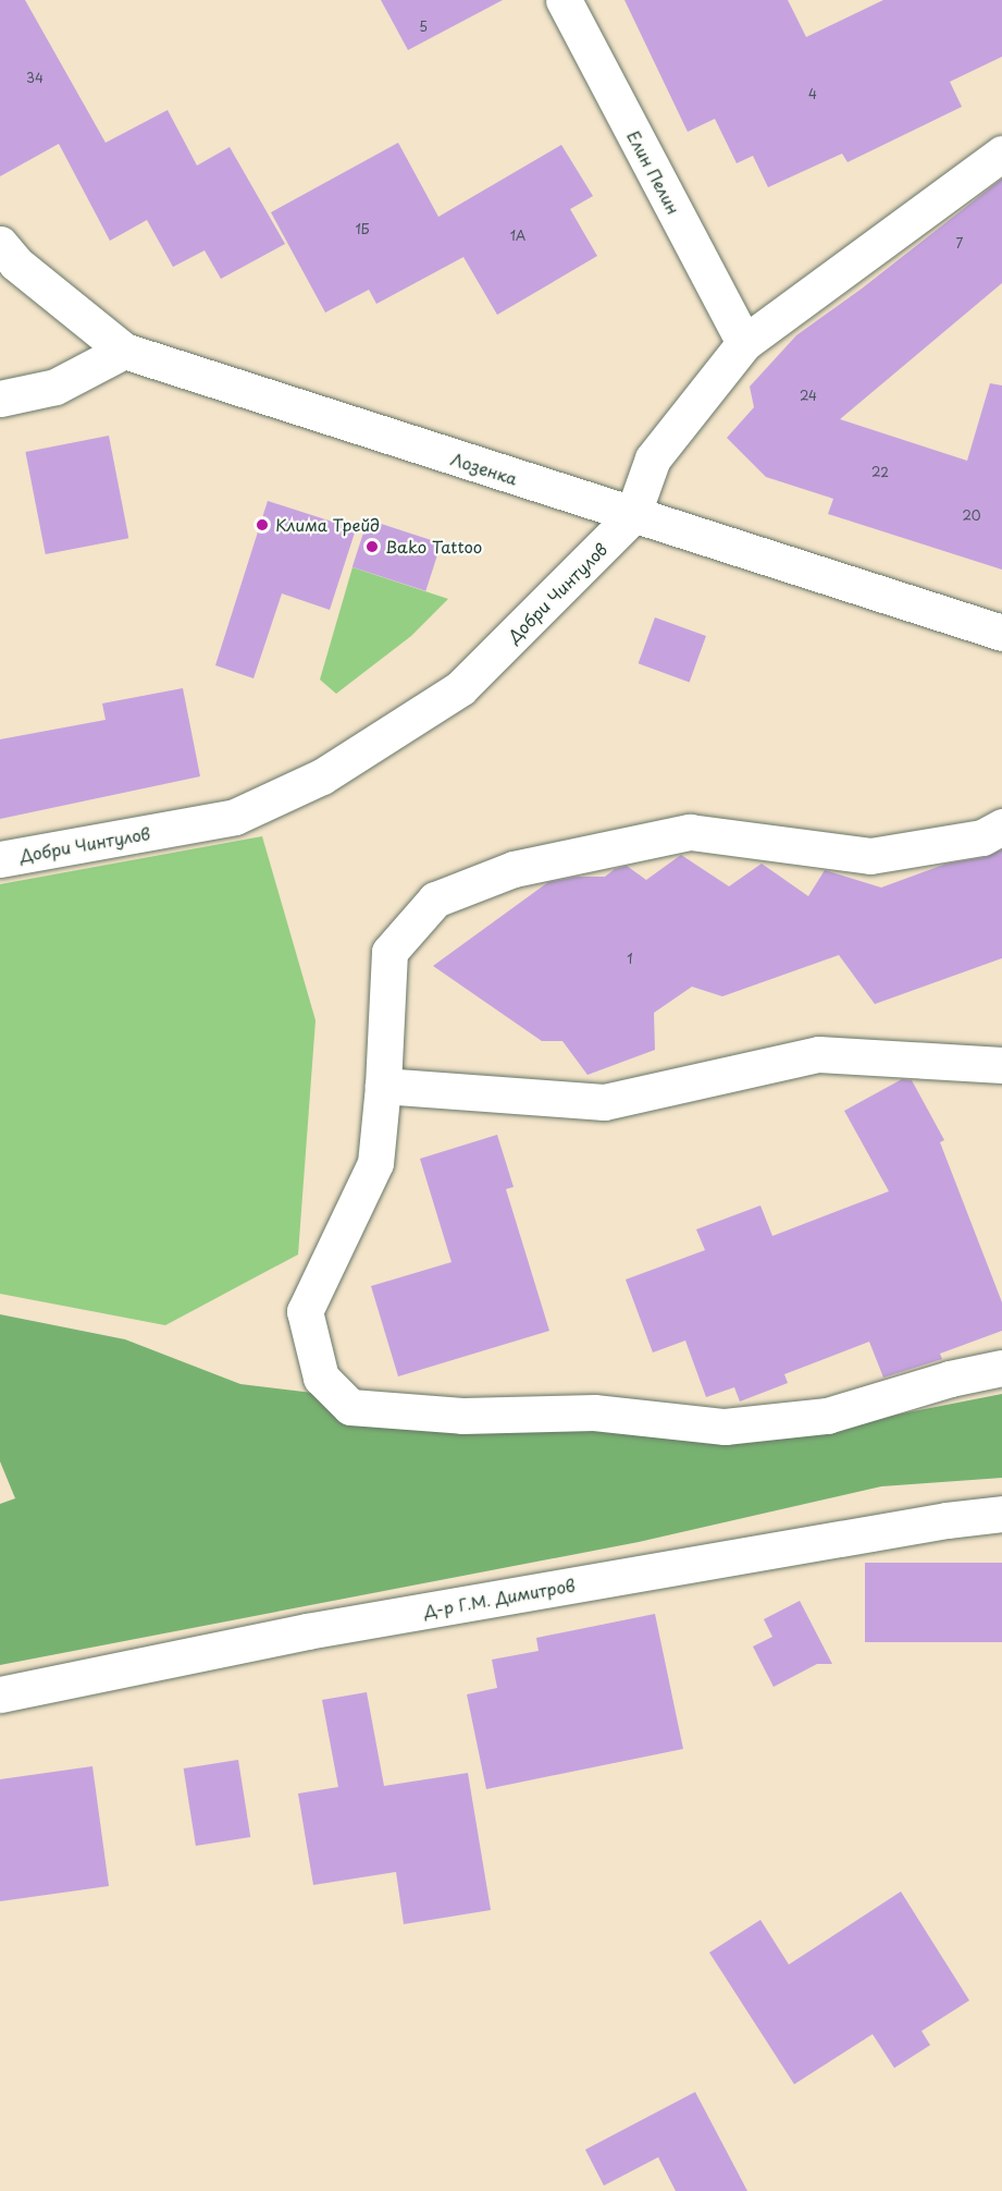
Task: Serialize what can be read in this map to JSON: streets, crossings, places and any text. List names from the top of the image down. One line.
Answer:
{"streets":{"street":["Елин Пелин","Лозенка","Добри Чинтулов","Д-р Г.М. Димитров"]},"crossings":[["Елин Пелин","Добри Чинтулов"],["Лозенка","Добри Чинтулов"]],"places":["Клима Трейд","Bako Tattoo"],"house_numbers":["5","34","4","1Б","1А","7","24","22","20","1"]}
